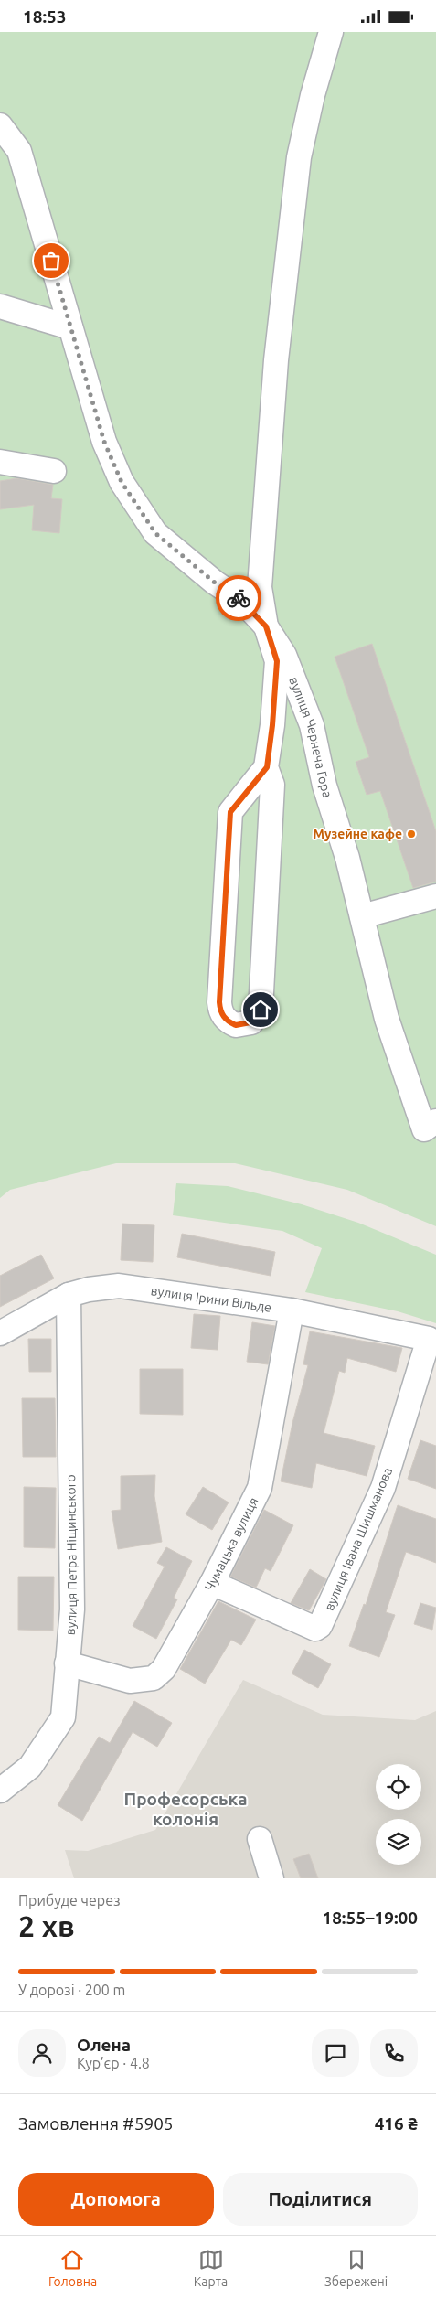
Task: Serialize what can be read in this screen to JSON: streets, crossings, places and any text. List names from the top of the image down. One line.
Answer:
{"streets":{"street":["вулиця Чернеча Гора","вулиця Ірини Вільде","вулиця Івана Шишманова","Чумацька вулиця","вулиця Петра Ніщинського"]},"crossings":[["вулиця Ірини Вільде","вулиця Івана Шишманова"],["вулиця Ірини Вільде","Чумацька вулиця"],["вулиця Ірини Вільде","вулиця Петра Ніщинського"],["вулиця Івана Шишманова","Чумацька вулиця"],["Чумацька вулиця","вулиця Петра Ніщинського"]],"districts":["Професорська колонія"],"places":["Музейне кафе"],"page":{"status":"18:53","heading":["2 хв","Прибуде через","18:55–19:00"],"panel":["Олена","Кур’єр · 4.8","Замовлення #5905","416 ₴"],"bar":"У дорозі · 200 m","buttons":["Допомога","Поділитися"],"tabs":["Головна","Карта","Збережені"]}}
